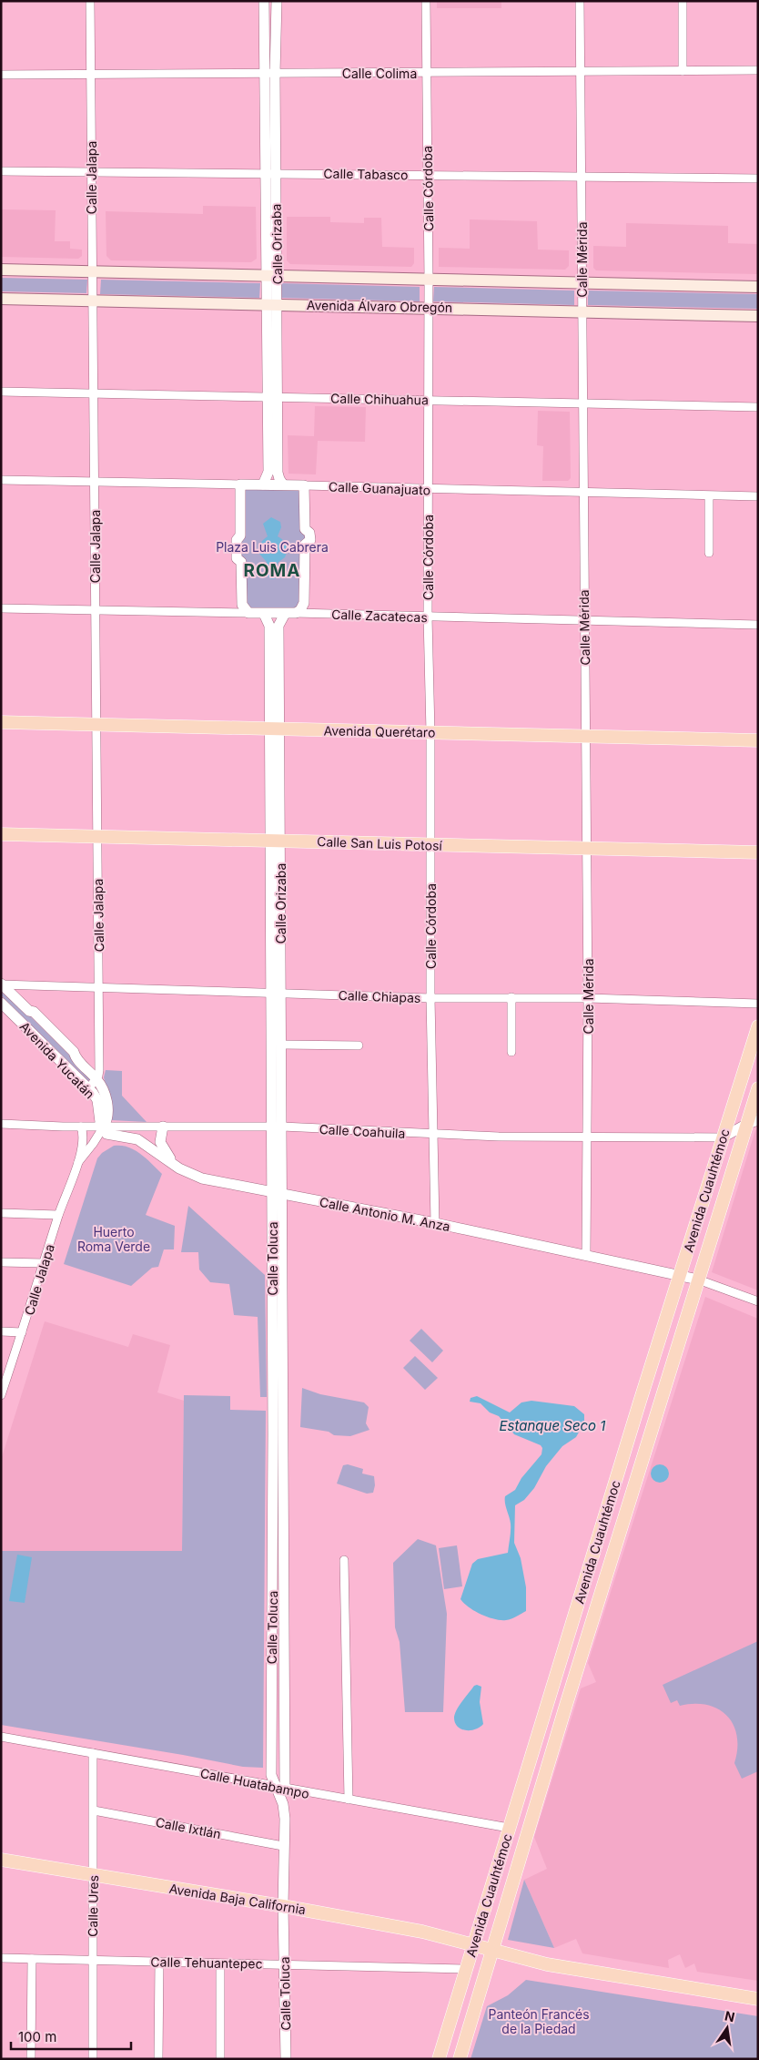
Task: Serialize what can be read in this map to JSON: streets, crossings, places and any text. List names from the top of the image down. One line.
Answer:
{"streets":{"main road":["Avenida Álvaro Obregón","Avenida Querétaro","Calle San Luis Potosí","Avenida Cuauhtémoc","Avenida Baja California"],"street":["Calle Colima","Calle Tabasco","Calle Jalapa","Calle Córdoba","Calle Orizaba","Calle Mérida","Calle Chihuahua","Calle Guanajuato","Calle Zacatecas","Calle Chiapas","Avenida Yucatán","Calle Coahuila","Calle Antonio M. Anza","Calle Toluca","Calle Huatabampo","Calle Ixtlán","Calle Ures","Calle Tehuantepec"]},"crossings":[["Calle Colima","Calle Jalapa"],["Calle Colima","Calle Córdoba"],["Calle Colima","Calle Orizaba"],["Calle Colima","Calle Mérida"],["Calle Tabasco","Calle Jalapa"],["Calle Tabasco","Calle Córdoba"],["Calle Tabasco","Calle Orizaba"],["Calle Tabasco","Calle Mérida"],["Calle Jalapa","Avenida Álvaro Obregón"],["Calle Jalapa","Calle Chihuahua"],["Calle Jalapa","Calle Guanajuato"],["Calle Jalapa","Calle Zacatecas"],["Calle Jalapa","Avenida Querétaro"],["Calle Jalapa","Calle San Luis Potosí"],["Calle Jalapa","Calle Chiapas"],["Calle Jalapa","Avenida Yucatán"],["Calle Jalapa","Calle Coahuila"],["Calle Jalapa","Calle Antonio M. Anza"],["Calle Córdoba","Avenida Álvaro Obregón"],["Calle Córdoba","Calle Chihuahua"],["Calle Córdoba","Calle Guanajuato"],["Calle Córdoba","Calle Zacatecas"],["Calle Córdoba","Avenida Querétaro"],["Calle Córdoba","Calle San Luis Potosí"],["Calle Córdoba","Calle Chiapas"],["Calle Córdoba","Calle Coahuila"],["Calle Córdoba","Calle Antonio M. Anza"],["Calle Orizaba","Avenida Álvaro Obregón"],["Calle Orizaba","Calle Chihuahua"],["Calle Orizaba","Calle Guanajuato"],["Calle Orizaba","Calle Zacatecas"],["Calle Orizaba","Avenida Querétaro"],["Calle Orizaba","Calle San Luis Potosí"],["Calle Orizaba","Calle Chiapas"],["Calle Orizaba","Calle Coahuila"],["Calle Orizaba","Calle Antonio M. Anza"],["Calle Orizaba","Calle Toluca"],["Calle Mérida","Avenida Álvaro Obregón"],["Calle Mérida","Calle Chihuahua"],["Calle Mérida","Calle Guanajuato"],["Calle Mérida","Calle Zacatecas"],["Calle Mérida","Avenida Querétaro"],["Calle Mérida","Calle San Luis Potosí"],["Calle Mérida","Calle Chiapas"],["Calle Mérida","Calle Coahuila"],["Calle Mérida","Calle Antonio M. Anza"],["Calle Chiapas","Avenida Yucatán"],["Avenida Yucatán","Calle Coahuila"],["Avenida Yucatán","Calle Antonio M. Anza"],["Calle Coahuila","Avenida Cuauhtémoc"],["Calle Coahuila","Calle Antonio M. Anza"],["Avenida Cuauhtémoc","Calle Antonio M. Anza"],["Avenida Cuauhtémoc","Calle Huatabampo"],["Avenida Cuauhtémoc","Avenida Baja California"],["Avenida Cuauhtémoc","Calle Tehuantepec"],["Calle Antonio M. Anza","Calle Toluca"],["Calle Toluca","Calle Huatabampo"],["Calle Toluca","Calle Ixtlán"],["Calle Toluca","Avenida Baja California"],["Calle Toluca","Calle Tehuantepec"],["Calle Huatabampo","Calle Ures"],["Calle Ixtlán","Calle Ures"],["Avenida Baja California","Calle Ures"],["Calle Ures","Calle Tehuantepec"]],"districts":["ROMA"],"water":["Estanque Seco 1"],"parks":["Plaza Luis Cabrera","Huerto Roma Verde","Panteón Francés de la Piedad"],"scale_bar":"100 m","north":"top"}
